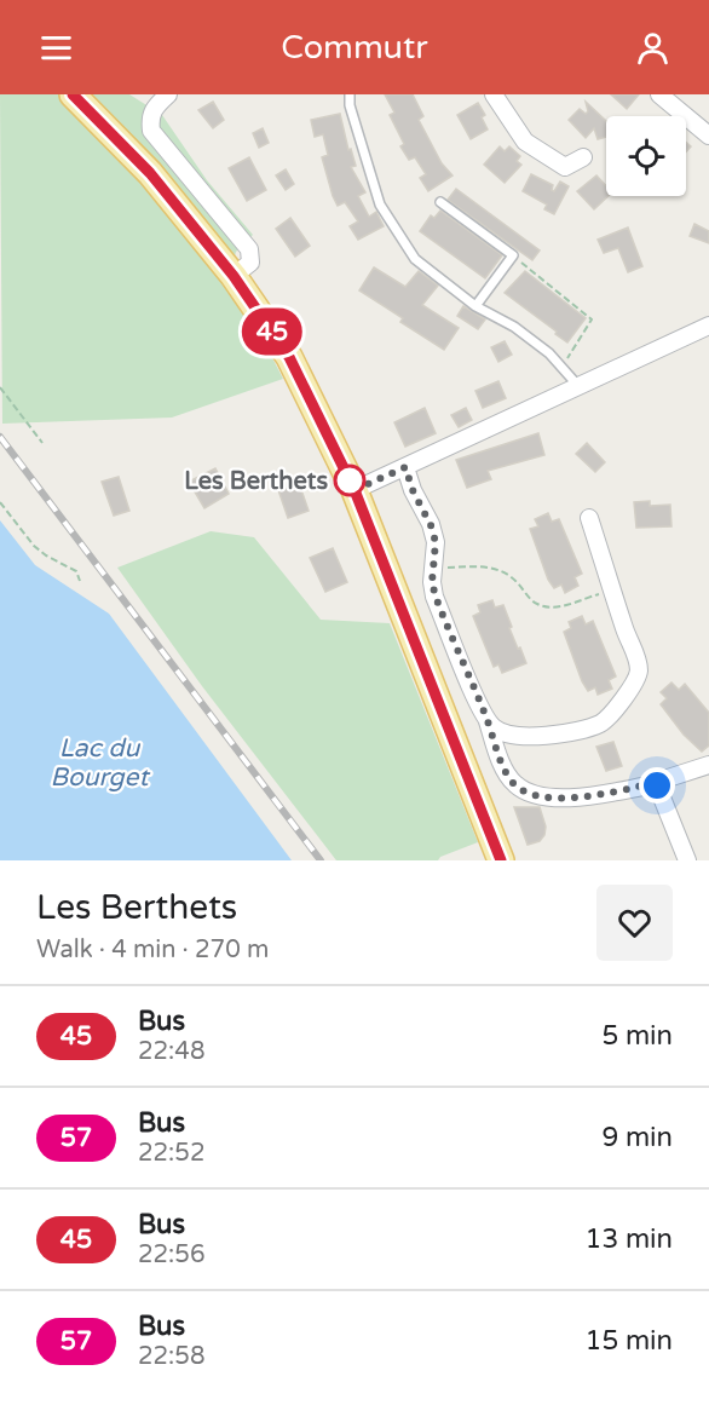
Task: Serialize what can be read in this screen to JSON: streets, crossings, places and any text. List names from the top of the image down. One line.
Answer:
{"water":["Lac du Bourget"],"places":["Les Berthets"],"lines":["bus line 45"],"page":{"header":"Commutr","on_map":"45","heading":["Les Berthets","Walk · 4 min · 270 m"],"list":[{"mark":"45","name":"Bus","note":"22:48","value":"5 min"},{"mark":"57","name":"Bus","note":"22:52","value":"9 min"},{"mark":"45","name":"Bus","note":"22:56","value":"13 min"},{"mark":"57","name":"Bus","note":"22:58","value":"15 min"}]}}
